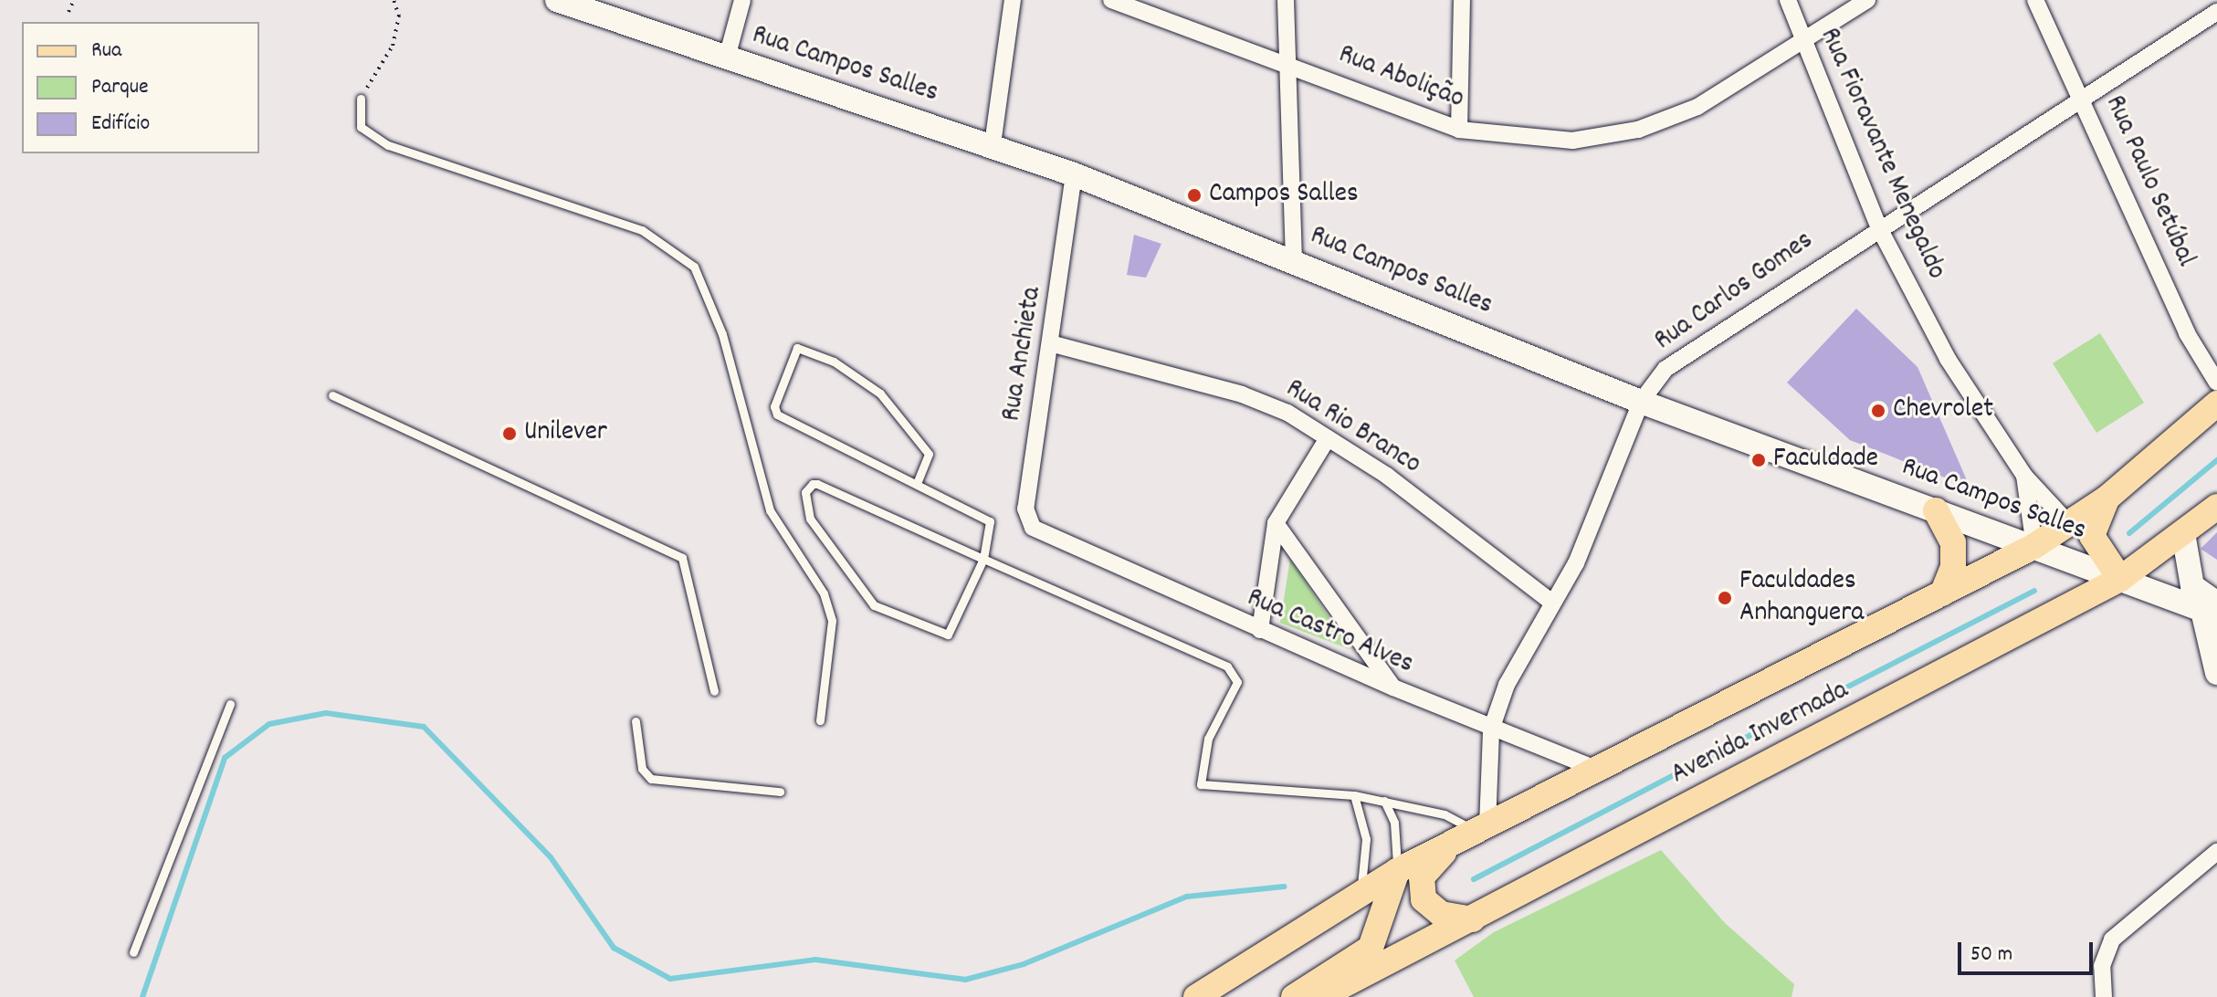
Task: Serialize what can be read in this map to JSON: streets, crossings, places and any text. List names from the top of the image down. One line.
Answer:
{"streets":{"main road":["Rua Campos Salles","Avenida Invernada"],"street":["Rua Abolição","Rua Fioravante Menegaldo","Rua Paulo Setúbal","Rua Carlos Gomes","Rua Anchieta","Rua Rio Branco","Rua Castro Alves"]},"crossings":[["Rua Campos Salles","Rua Fioravante Menegaldo"],["Rua Campos Salles","Rua Carlos Gomes"],["Rua Campos Salles","Rua Anchieta"],["Rua Campos Salles","Avenida Invernada"],["Rua Abolição","Rua Fioravante Menegaldo"],["Rua Fioravante Menegaldo","Rua Carlos Gomes"],["Rua Fioravante Menegaldo","Avenida Invernada"],["Rua Paulo Setúbal","Rua Carlos Gomes"],["Rua Carlos Gomes","Rua Rio Branco"],["Rua Carlos Gomes","Rua Castro Alves"],["Rua Carlos Gomes","Avenida Invernada"],["Rua Anchieta","Rua Rio Branco"],["Rua Anchieta","Rua Castro Alves"],["Rua Castro Alves","Avenida Invernada"]],"places":["Campos Salles","Chevrolet","Unilever","Faculdade","Faculdades Anhanguera"],"legend":["Rua","Parque","Edifício"],"scale_bar":"50 m"}
